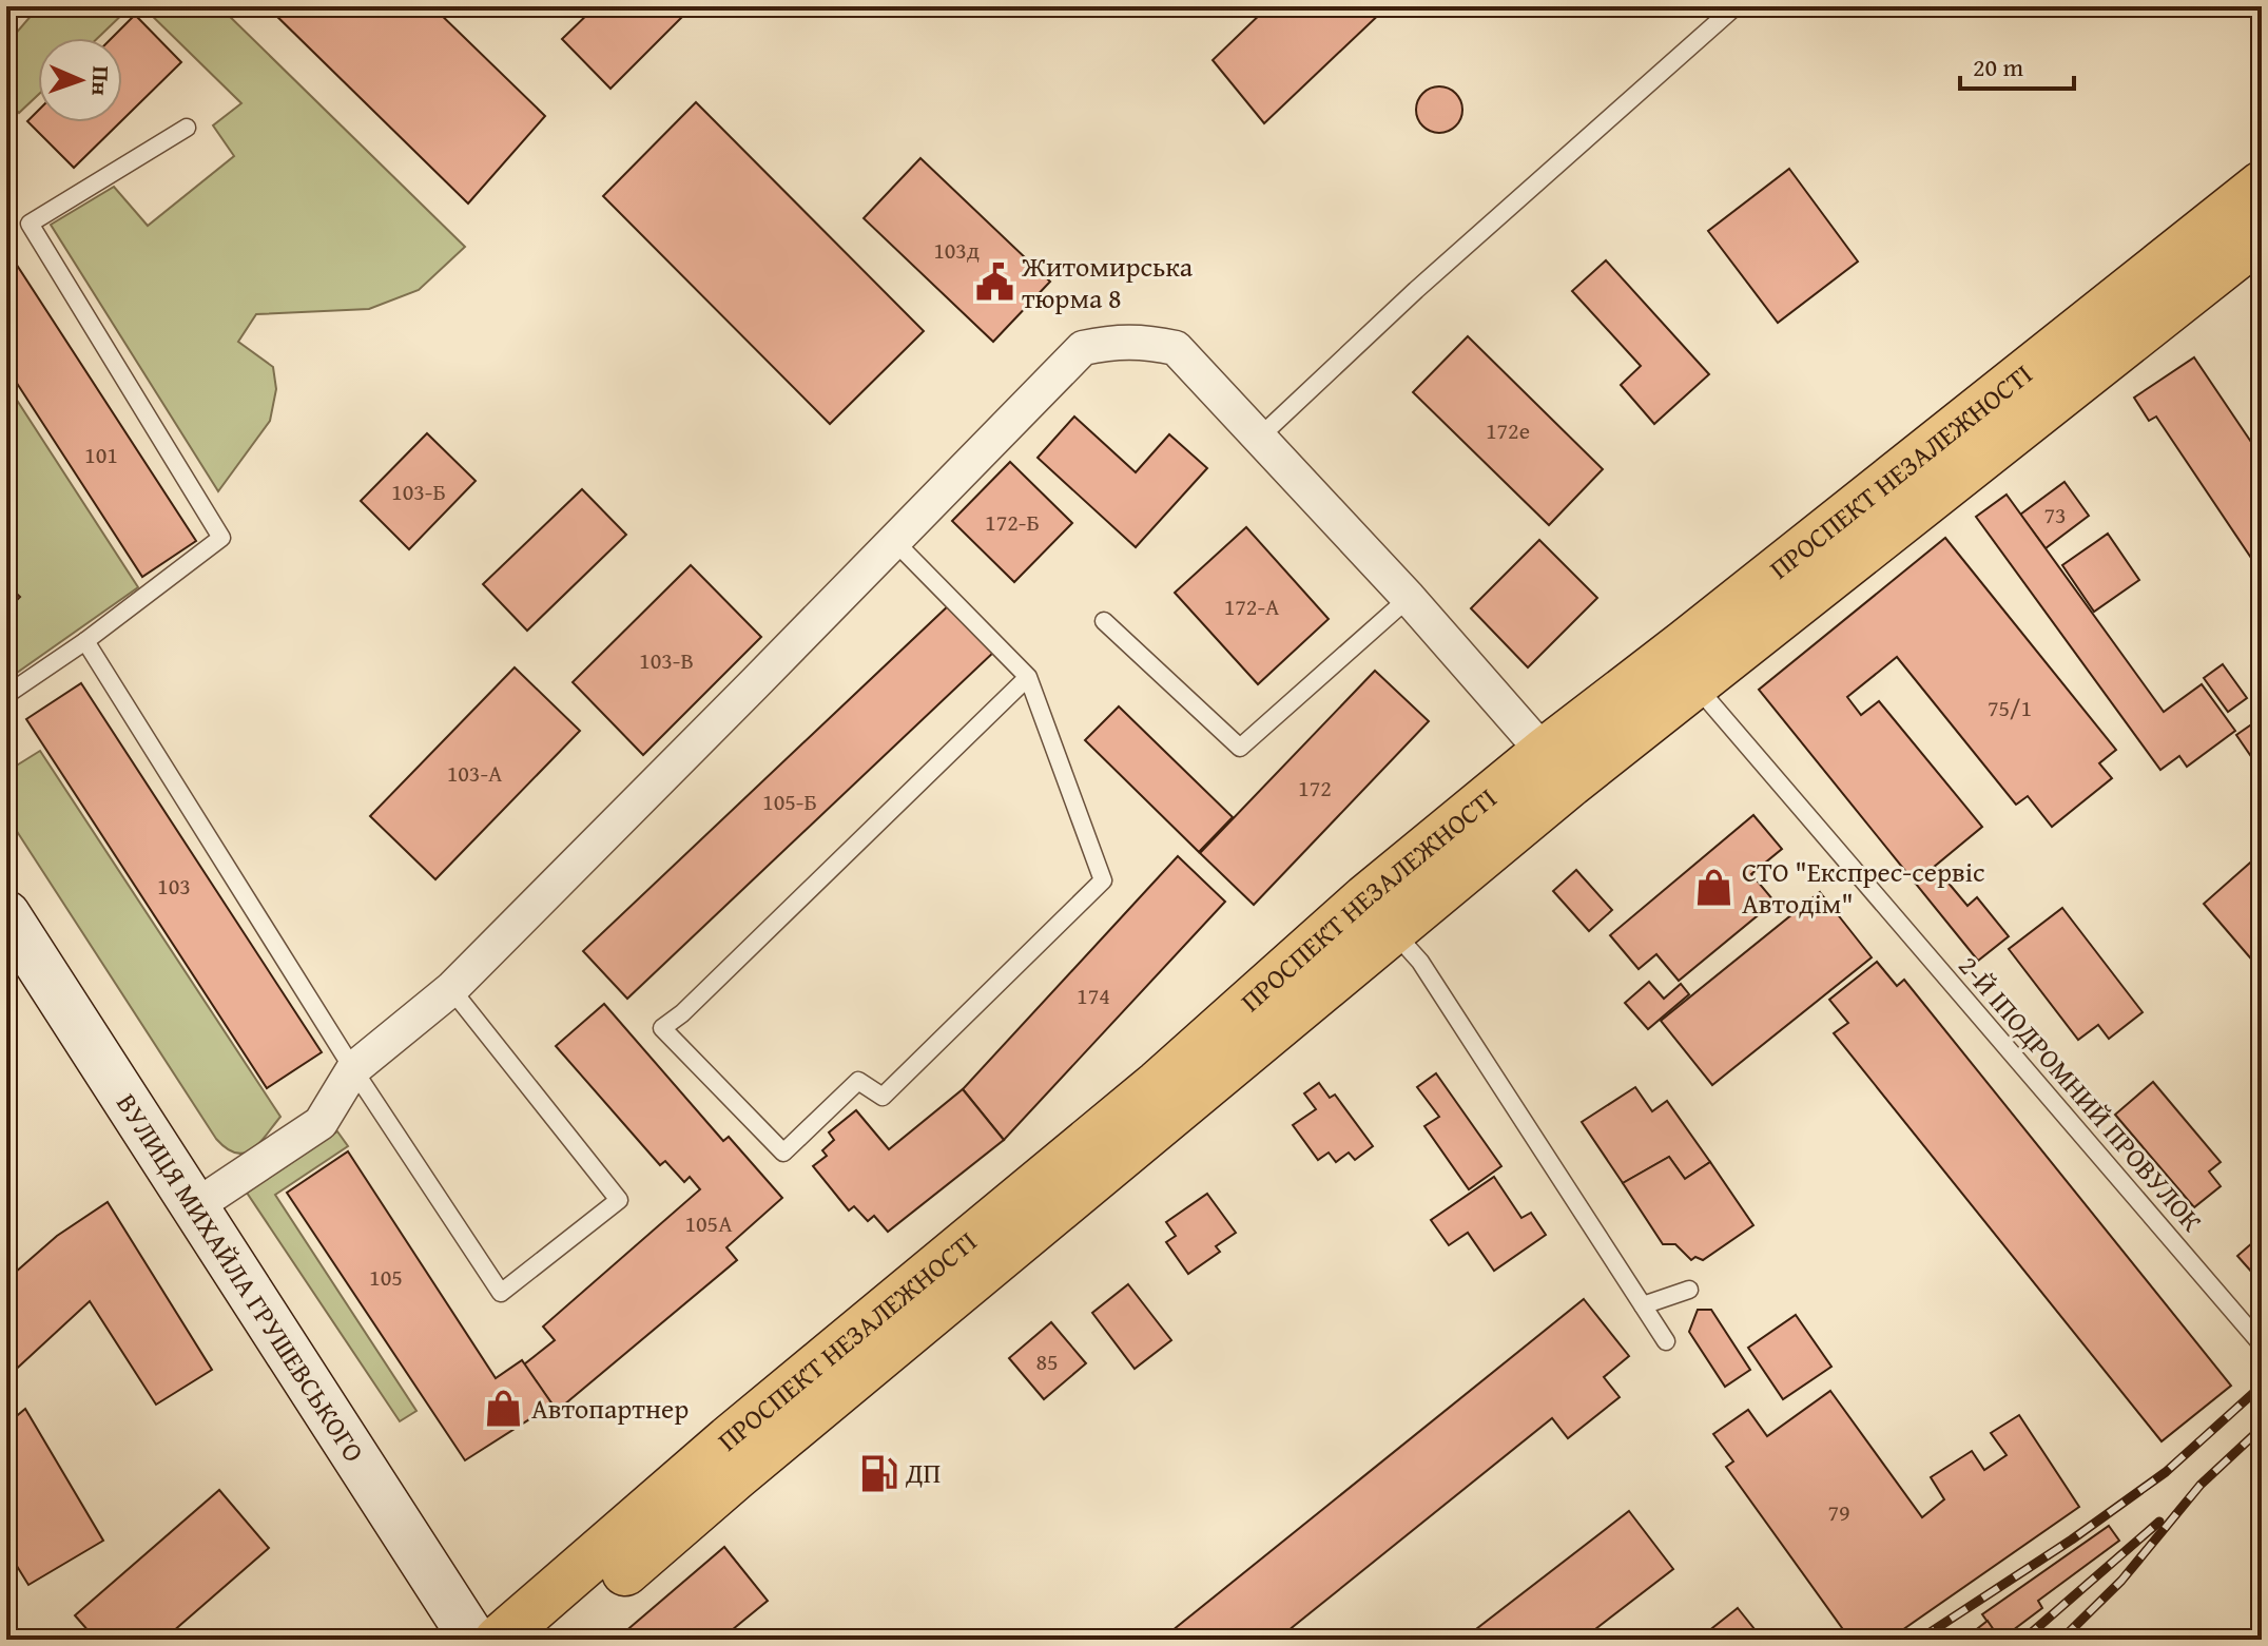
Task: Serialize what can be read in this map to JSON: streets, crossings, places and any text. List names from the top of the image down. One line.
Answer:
{"streets":{"main road":["ПРОСПЕКТ НЕЗАЛЕЖНОСТІ","ВУЛИЦЯ МИХАЙЛА ГРУШЕВСЬКОГО"],"lane":["2-Й ІПОДРОМНИЙ ПРОВУЛОК"]},"crossings":[["ПРОСПЕКТ НЕЗАЛЕЖНОСТІ","2-Й ІПОДРОМНИЙ ПРОВУЛОК"]],"places":{"public building":["Житомирська тюрма 8"],"shop":["СТО \"Експрес-сервіс Автодім\"","Автопартнер"],"fuel station":["ДП"]},"house_numbers":["103д","172е","101","103-Б","73","172-Б","172-А","103-В","75/1","103-А","172","105-Б","103","174","105А","105","85","79"],"scale_bar":"20 m","north":"right"}
